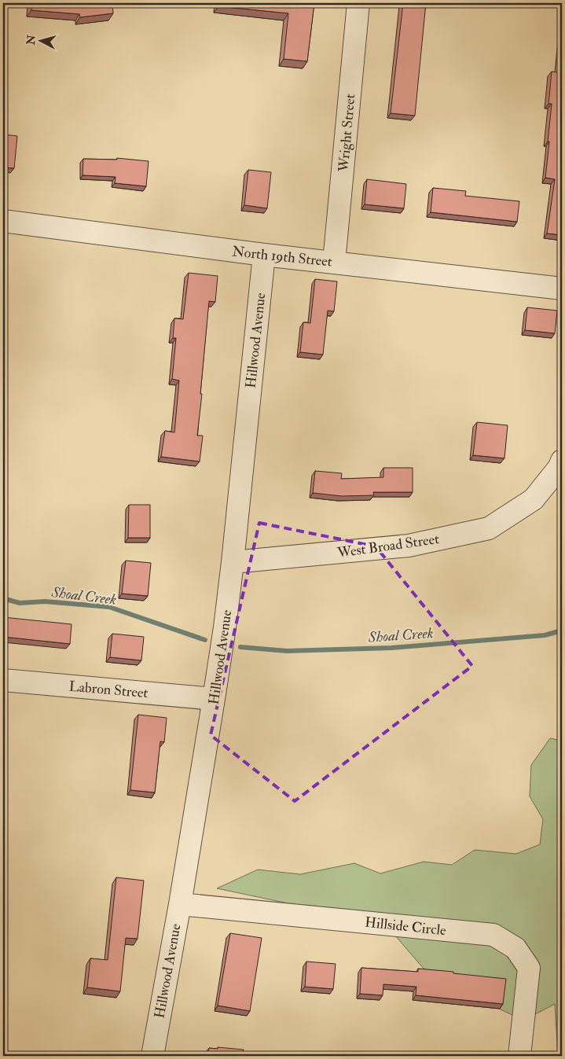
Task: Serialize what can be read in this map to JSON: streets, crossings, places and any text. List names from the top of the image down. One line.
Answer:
{"streets":{"street":["Wright Street","North 19th Street","Hillwood Avenue","West Broad Street","Labron Street","Hillside Circle"]},"crossings":[["Wright Street","North 19th Street"],["North 19th Street","Hillwood Avenue"],["Hillwood Avenue","West Broad Street"],["Hillwood Avenue","Labron Street"],["Hillwood Avenue","Hillside Circle"]],"water":["Shoal Creek"],"north":"left"}
